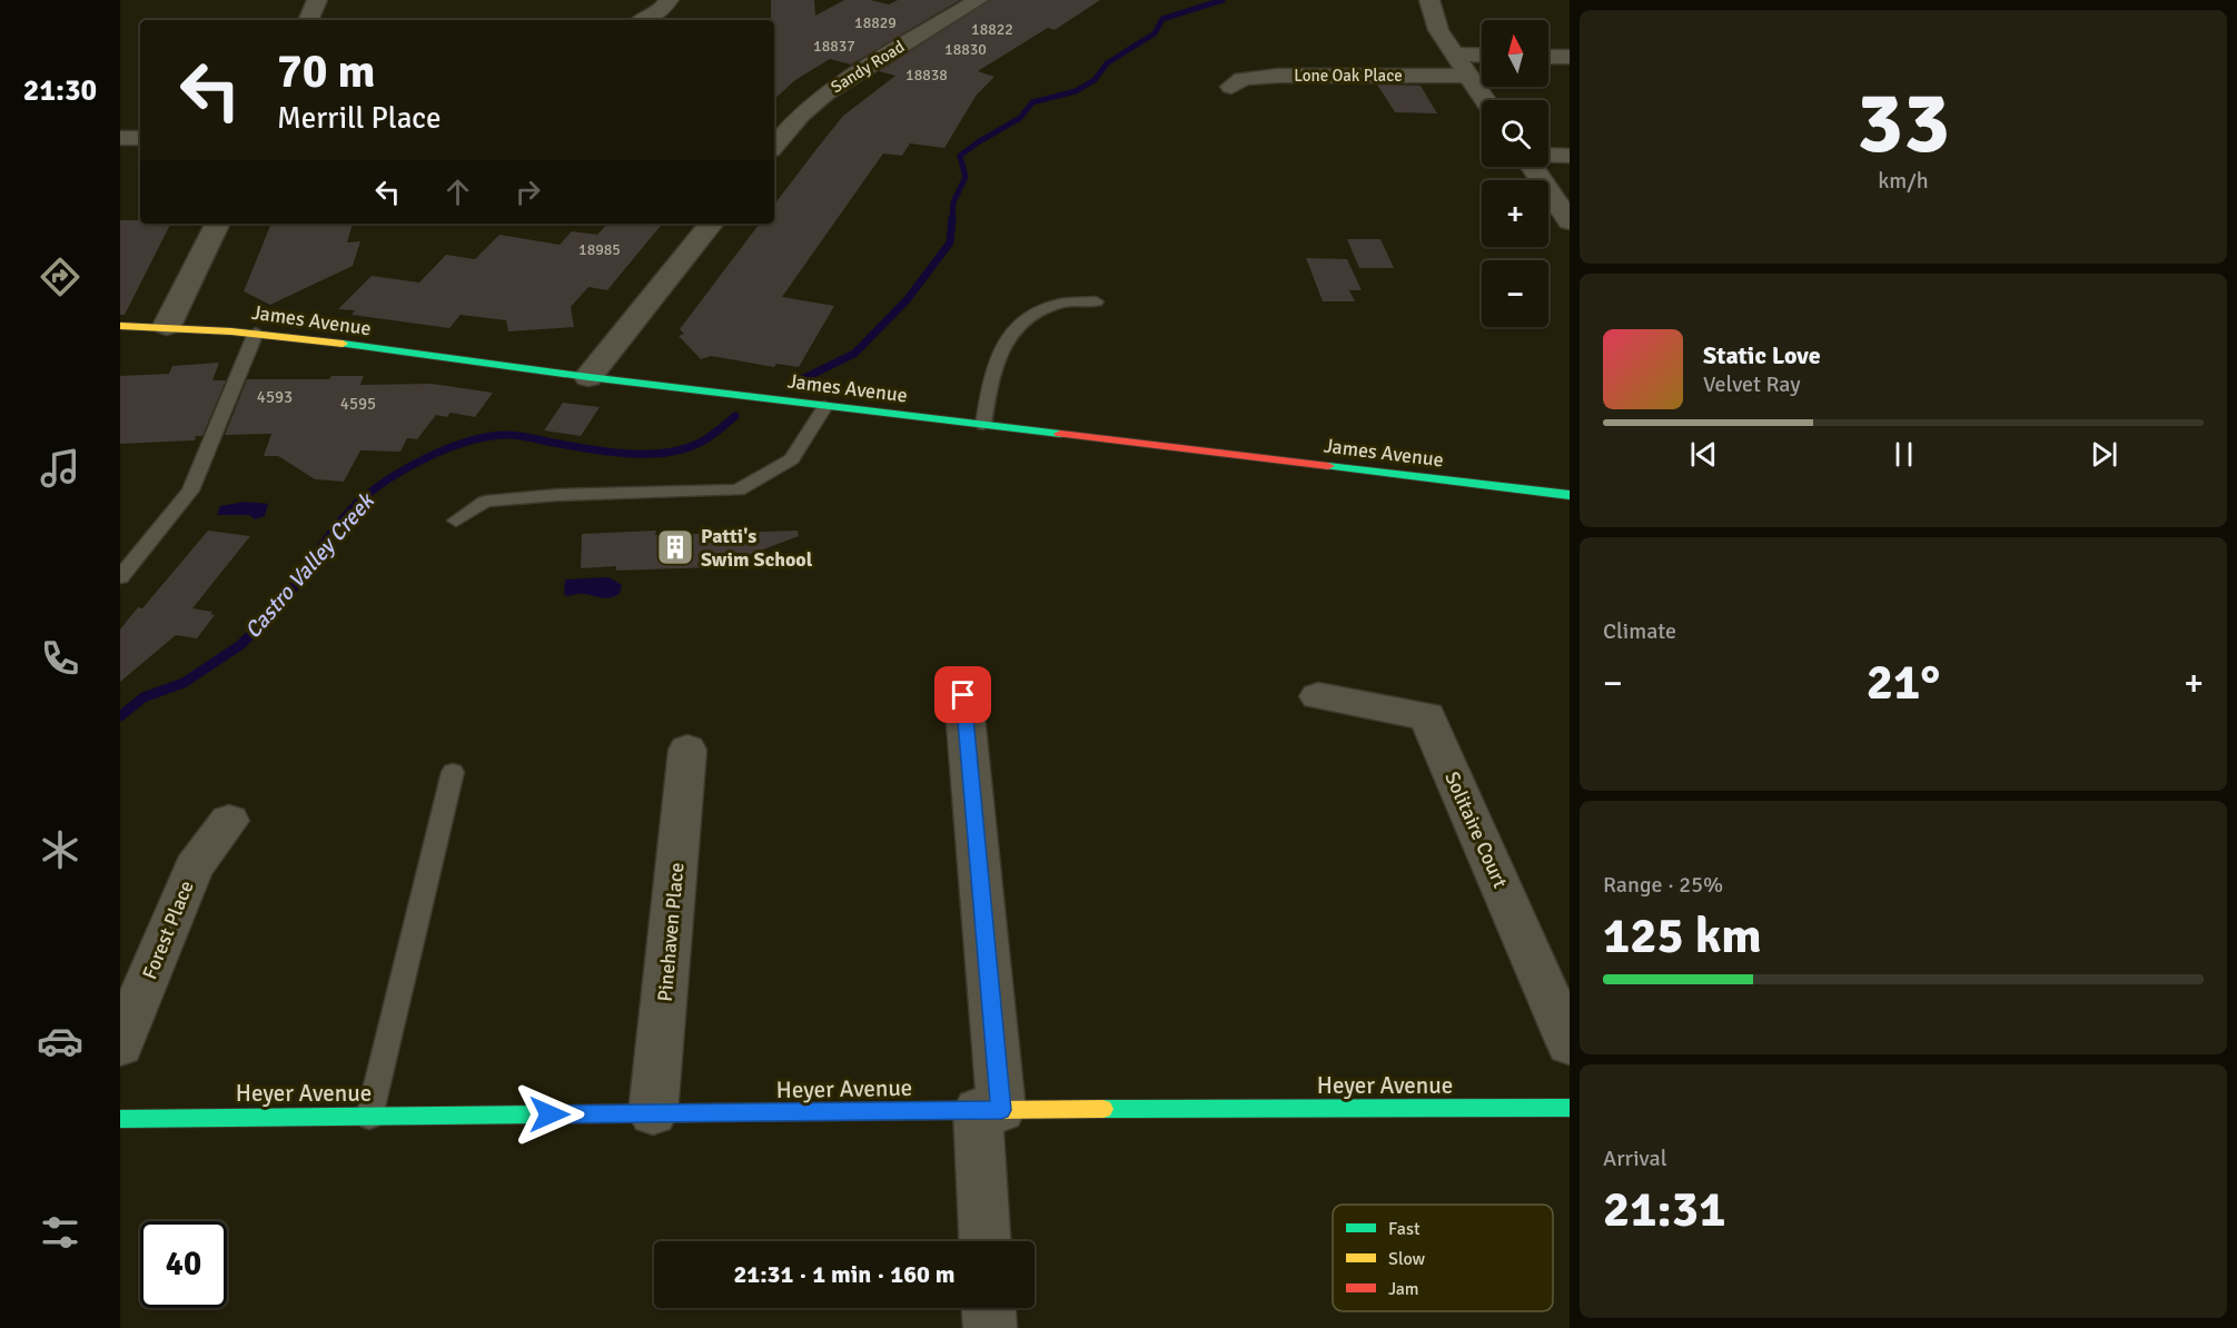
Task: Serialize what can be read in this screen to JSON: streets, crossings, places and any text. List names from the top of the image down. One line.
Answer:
{"streets":{"street":["Sandy Road","Lone Oak Place","James Avenue","Solitaire Court","Forest Place","Pinehaven Place","Heyer Avenue"]},"crossings":[["Pinehaven Place","Heyer Avenue"]],"water":["Castro Valley Creek"],"places":{"building":["Patti's Swim School"]},"house_numbers":["18829","18822","18837","18830","18838","18985","4593","4595"],"legend":["Fast","Slow","Jam"],"north":"top","page":{"tabs":"21:30","tile":[["33","km/h"],"Climate",["Range · 25%","125 km"],["Arrival","21:31"]],"map_buttons":["+","−"],"turn":["70 m","Merrill Place"],"song":["Static Love","Velvet Ray"],"heat":["−","21°","+"],"limit":"40","trip":"21:31 · 1 min · 160 m"}}
